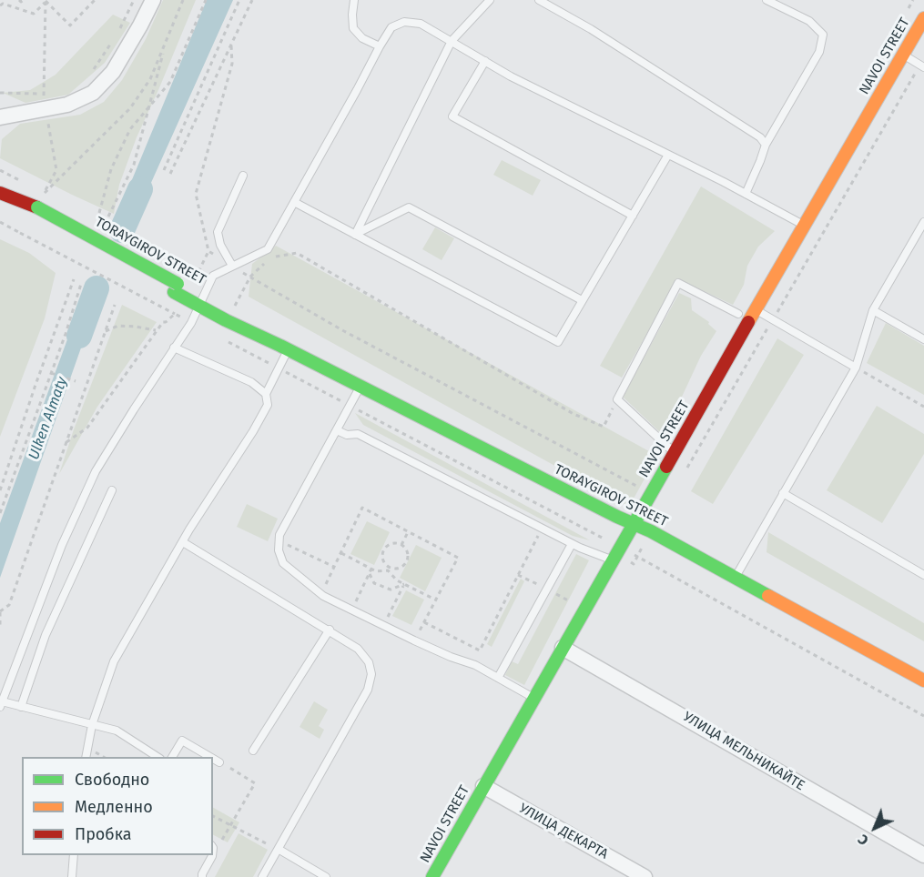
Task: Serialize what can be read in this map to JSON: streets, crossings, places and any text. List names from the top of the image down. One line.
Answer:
{"streets":{"street":["NAVOI STREET","TORAYGIROV STREET","УЛИЦА МЕЛЬНИКАЙТЕ","УЛИЦА ДЕКАРТА"]},"crossings":[["NAVOI STREET","TORAYGIROV STREET"],["NAVOI STREET","УЛИЦА МЕЛЬНИКАЙТЕ"],["NAVOI STREET","УЛИЦА ДЕКАРТА"]],"water":["Ulken Almaty"],"legend":["Свободно","Медленно","Пробка"],"north":"bottom left"}
